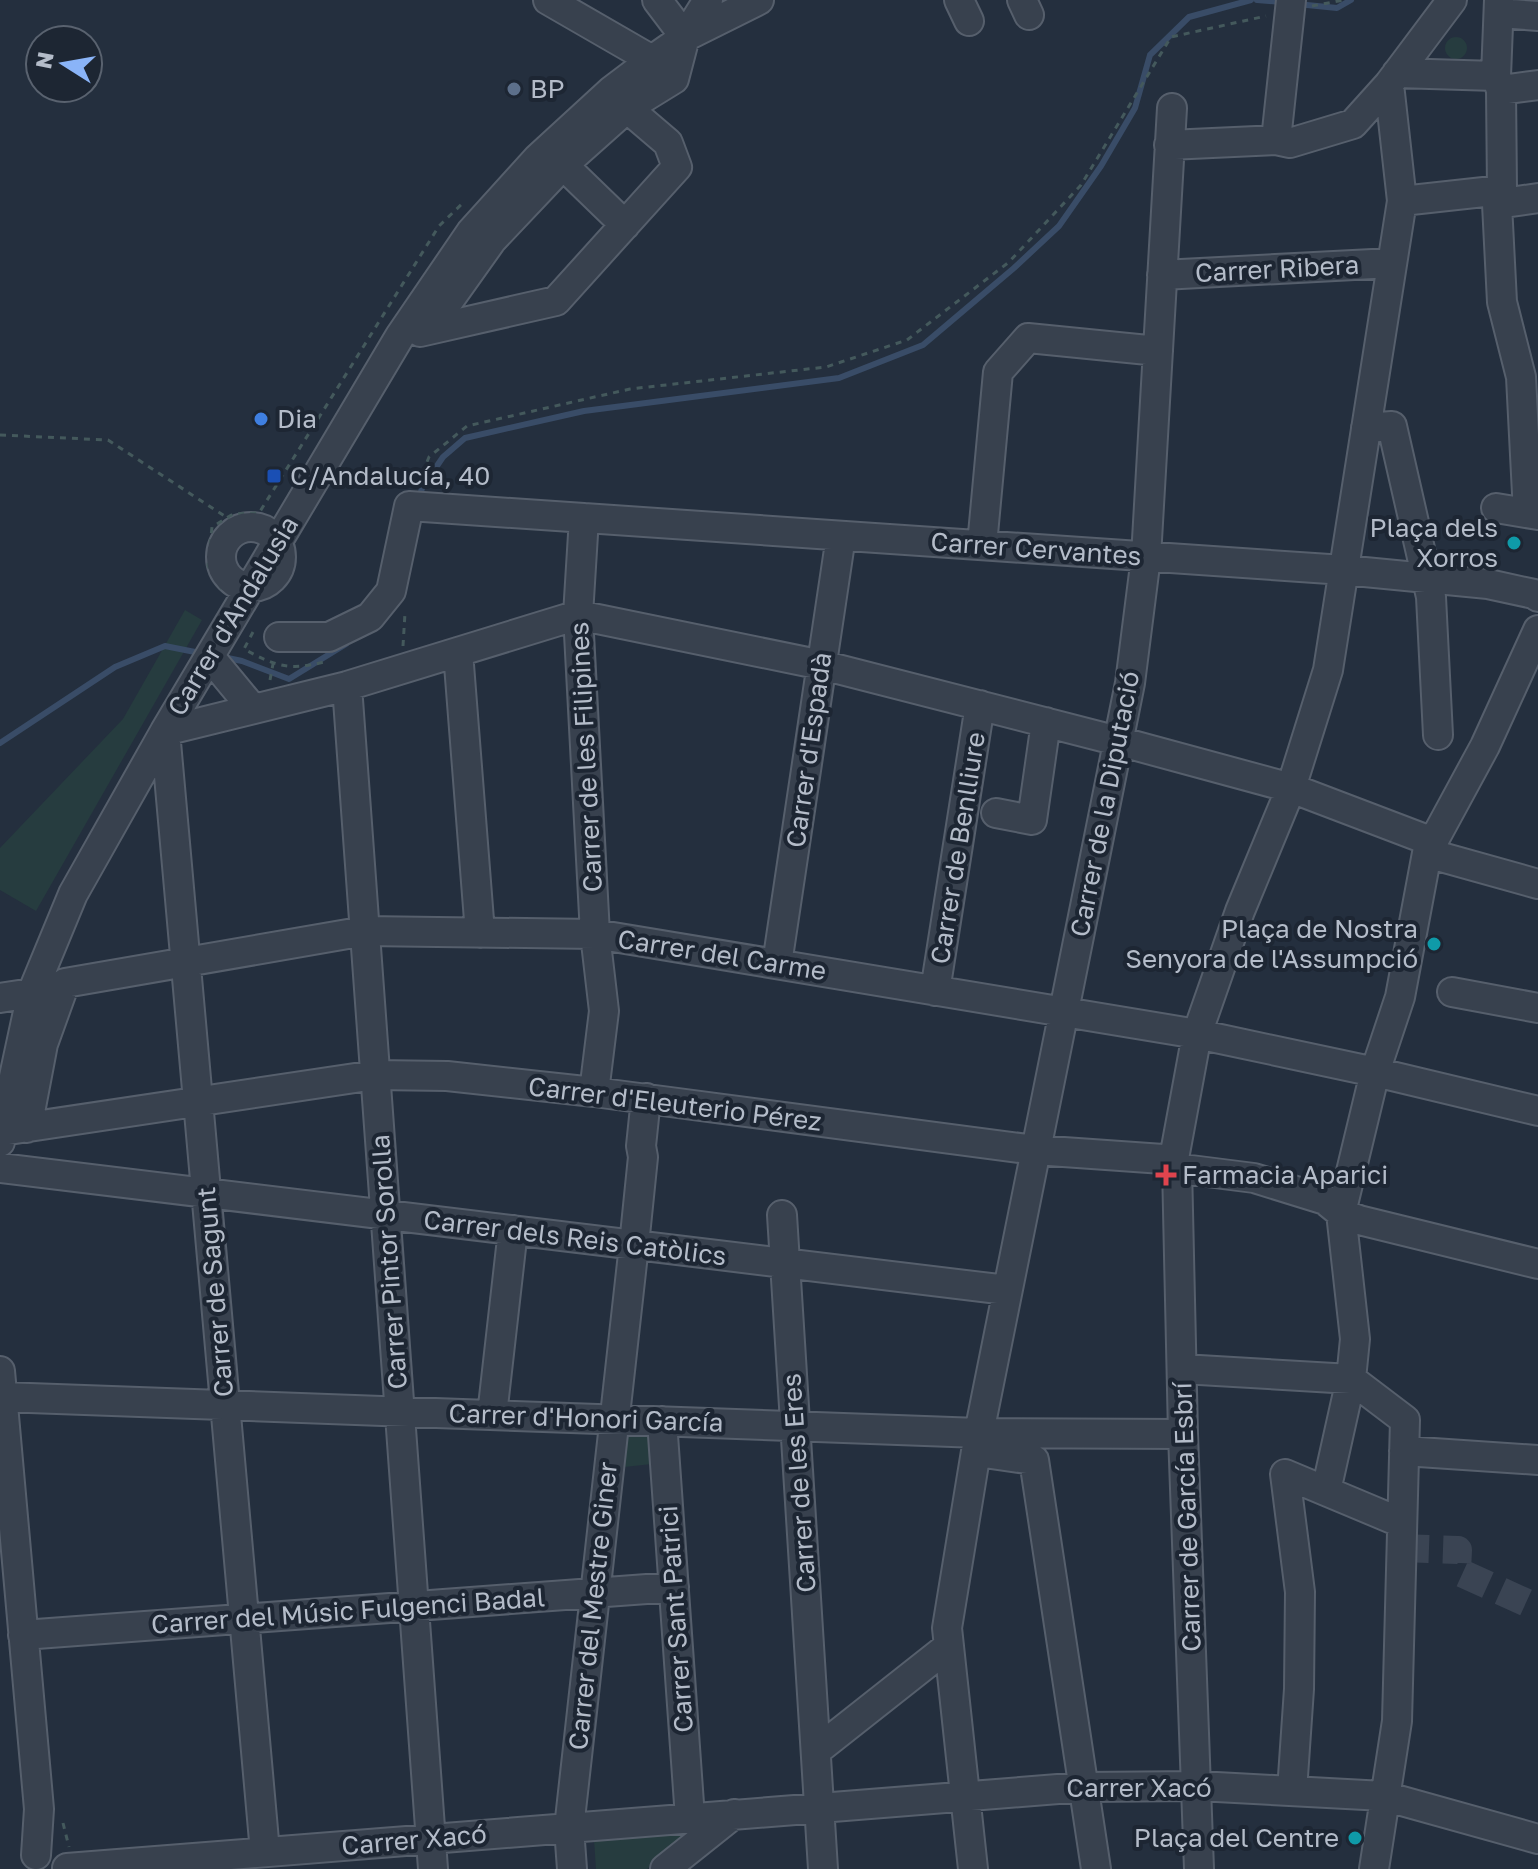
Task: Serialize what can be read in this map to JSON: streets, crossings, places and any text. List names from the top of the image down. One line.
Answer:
{"streets":{"street":["Carrer Ribera","Carrer Cervantes","Carrer d'Andalusia","Carrer d'Espadà","Carrer de les Filipines","Carrer de la Diputació","Carrer de Benlliure","Carrer del Carme","Carrer d'Eleuterio Pérez","Carrer dels Reis Catòlics","Carrer Pintor Sorolla","Carrer de Sagunt","Carrer d'Honori García","Carrer de les Eres","Carrer de García Esbrí","Carrer del Mestre Giner","Carrer del Músic Fulgenci Badal","Carrer Sant Patrici","Carrer Xacó"]},"crossings":[["Carrer Ribera","Carrer de la Diputació"],["Carrer Ribera","Carrer de García Esbrí"],["Carrer Cervantes","Carrer d'Espadà"],["Carrer Cervantes","Carrer de les Filipines"],["Carrer Cervantes","Carrer de la Diputació"],["Carrer Cervantes","Carrer de García Esbrí"],["Carrer d'Andalusia","Carrer del Carme"],["Carrer d'Andalusia","Carrer d'Eleuterio Pérez"],["Carrer d'Andalusia","Carrer de Sagunt"],["Carrer d'Espadà","Carrer del Carme"],["Carrer de les Filipines","Carrer del Carme"],["Carrer de les Filipines","Carrer d'Eleuterio Pérez"],["Carrer de la Diputació","Carrer del Carme"],["Carrer de la Diputació","Carrer d'Eleuterio Pérez"],["Carrer de la Diputació","Carrer dels Reis Catòlics"],["Carrer de la Diputació","Carrer d'Honori García"],["Carrer de la Diputació","Carrer Xacó"],["Carrer de Benlliure","Carrer del Carme"],["Carrer del Carme","Carrer d'Eleuterio Pérez"],["Carrer del Carme","Carrer Pintor Sorolla"],["Carrer del Carme","Carrer de Sagunt"],["Carrer del Carme","Carrer de García Esbrí"],["Carrer d'Eleuterio Pérez","Carrer Pintor Sorolla"],["Carrer d'Eleuterio Pérez","Carrer de Sagunt"],["Carrer d'Eleuterio Pérez","Carrer de García Esbrí"],["Carrer d'Eleuterio Pérez","Carrer del Mestre Giner"],["Carrer dels Reis Catòlics","Carrer Pintor Sorolla"],["Carrer dels Reis Catòlics","Carrer de Sagunt"],["Carrer dels Reis Catòlics","Carrer de les Eres"],["Carrer dels Reis Catòlics","Carrer del Mestre Giner"],["Carrer Pintor Sorolla","Carrer d'Honori García"],["Carrer Pintor Sorolla","Carrer del Músic Fulgenci Badal"],["Carrer Pintor Sorolla","Carrer Xacó"],["Carrer de Sagunt","Carrer d'Honori García"],["Carrer de Sagunt","Carrer del Músic Fulgenci Badal"],["Carrer de Sagunt","Carrer Xacó"],["Carrer d'Honori García","Carrer de les Eres"],["Carrer d'Honori García","Carrer de García Esbrí"],["Carrer d'Honori García","Carrer del Mestre Giner"],["Carrer d'Honori García","Carrer Sant Patrici"],["Carrer de les Eres","Carrer Xacó"],["Carrer de García Esbrí","Carrer Xacó"],["Carrer del Mestre Giner","Carrer del Músic Fulgenci Badal"],["Carrer del Mestre Giner","Carrer Xacó"],["Carrer del Músic Fulgenci Badal","Carrer Sant Patrici"],["Carrer Sant Patrici","Carrer Xacó"]],"places":{"other":["BP","Dia","Plaça dels Xorros","Plaça de Nostra Senyora de l'Assumpció","Plaça del Centre"],"transit":["C/Andalucía, 40"],"health":["Farmacia Aparici"]},"north":"left"}
